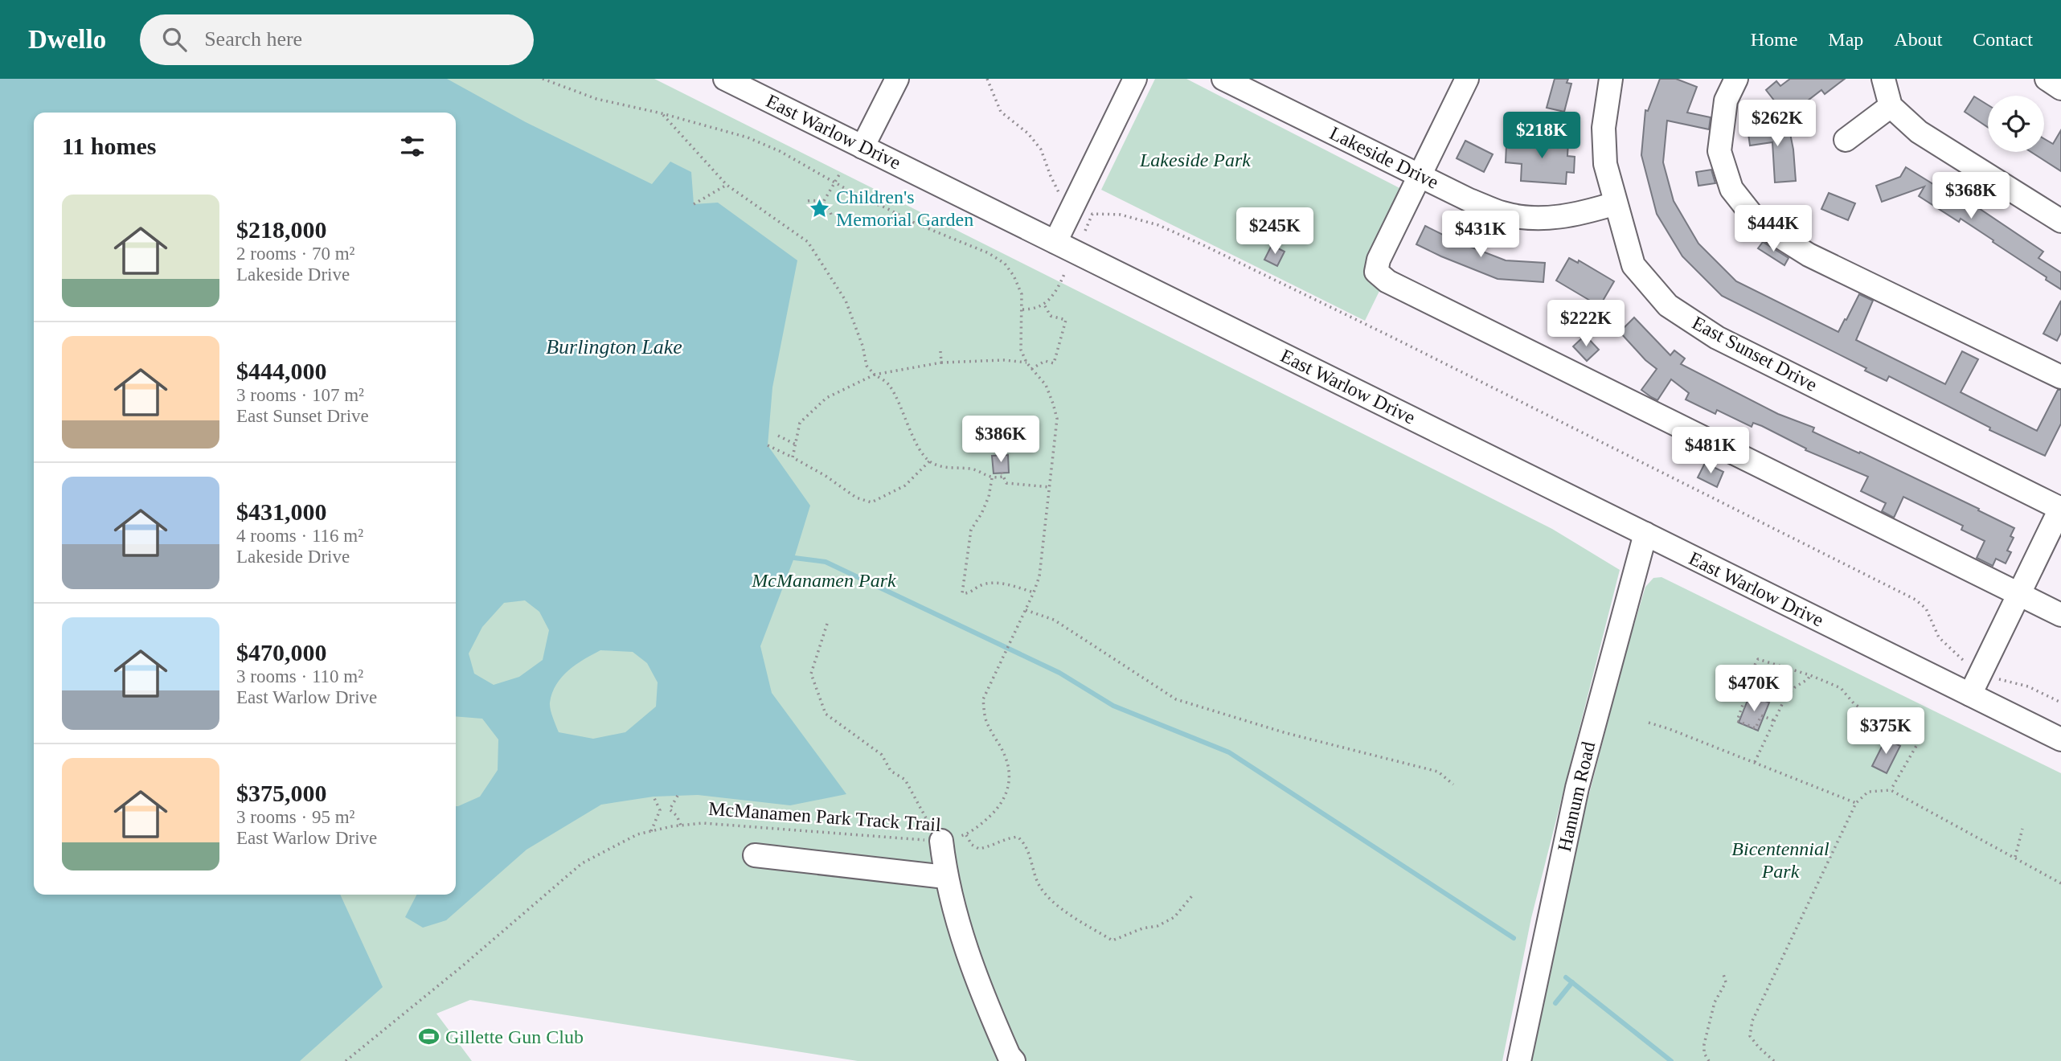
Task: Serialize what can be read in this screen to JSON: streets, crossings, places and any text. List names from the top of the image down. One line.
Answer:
{"streets":{"street":["East Warlow Drive","Lakeside Drive","East Sunset Drive","Hannum Road"],"path":["McManamen Park Track Trail"]},"crossings":[["East Warlow Drive","Hannum Road"],["Lakeside Drive","East Sunset Drive"]],"water":["Burlington Lake"],"parks":["Lakeside Park","McManamen Park","Bicentennial Park"],"places":{"place":["Children's Memorial Garden"],"sports":["Gillette Gun Club"]},"page":{"header":"Dwello","search":"Search here","nav":["Home","Map","About","Contact"],"price":["$262K","$218K","$368K","$444K","$245K","$431K","$222K","$386K","$481K","$470K","$375K"],"heading":"11 homes","list":[{"name":"$218,000","note":"2 rooms · 70 m² · Lakeside Drive"},{"name":"$444,000","note":"3 rooms · 107 m² · East Sunset Drive"},{"name":"$431,000","note":"4 rooms · 116 m² · Lakeside Drive"},{"name":"$470,000","note":"3 rooms · 110 m² · East Warlow Drive"},{"name":"$375,000","note":"3 rooms · 95 m² · East Warlow Drive"}]}}
